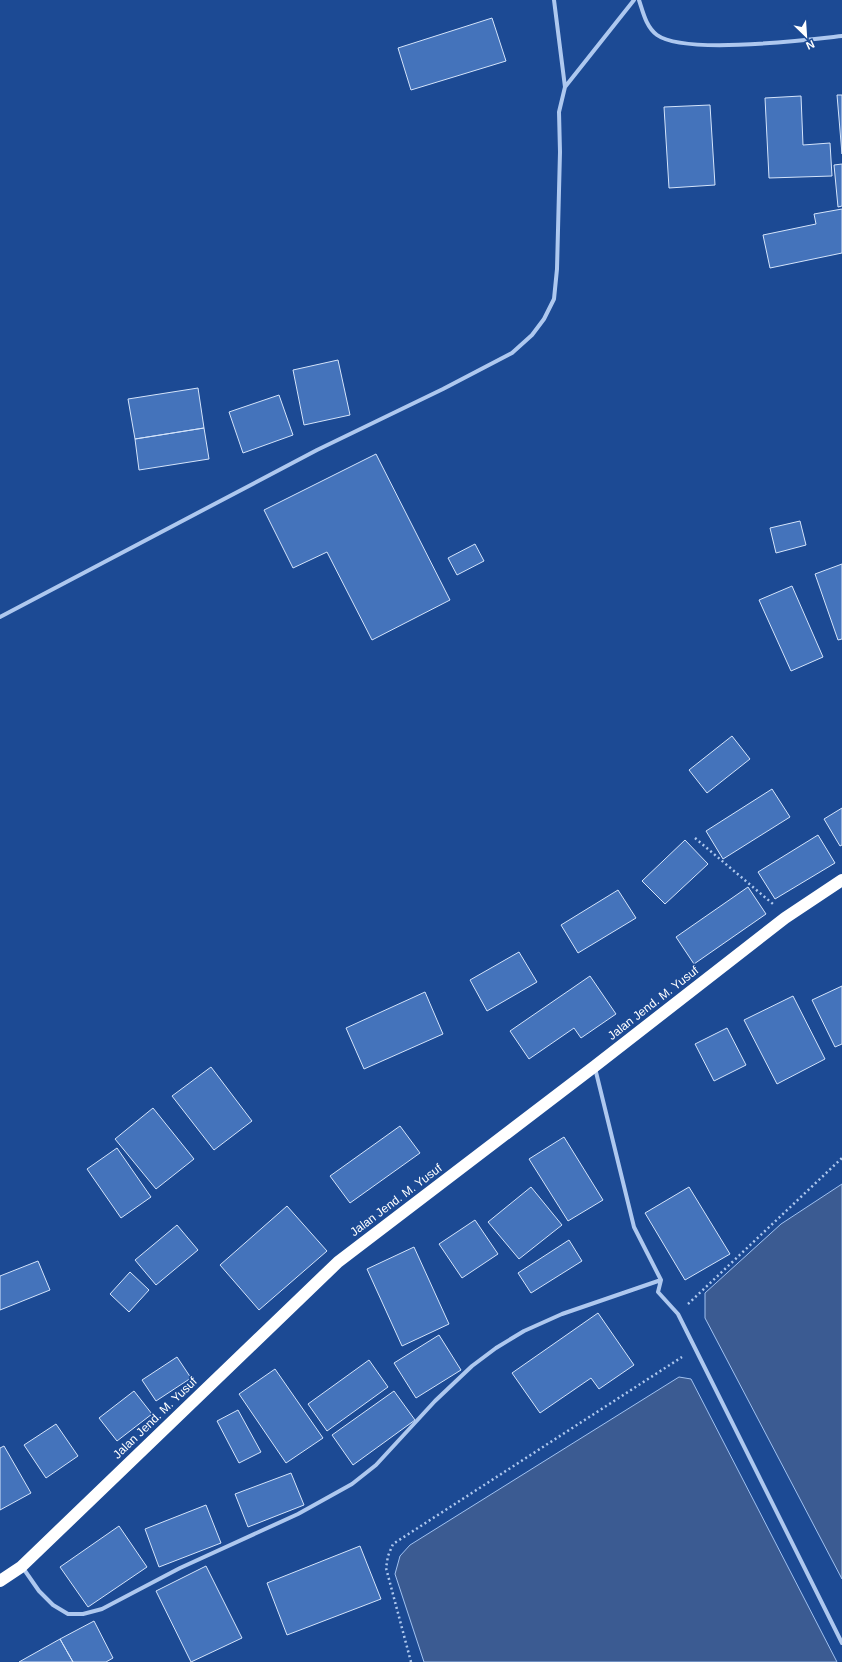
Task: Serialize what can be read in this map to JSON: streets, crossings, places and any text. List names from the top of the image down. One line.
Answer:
{"streets":{"highway":["Jalan Jend. M. Yusuf"]},"north":"bottom right"}
